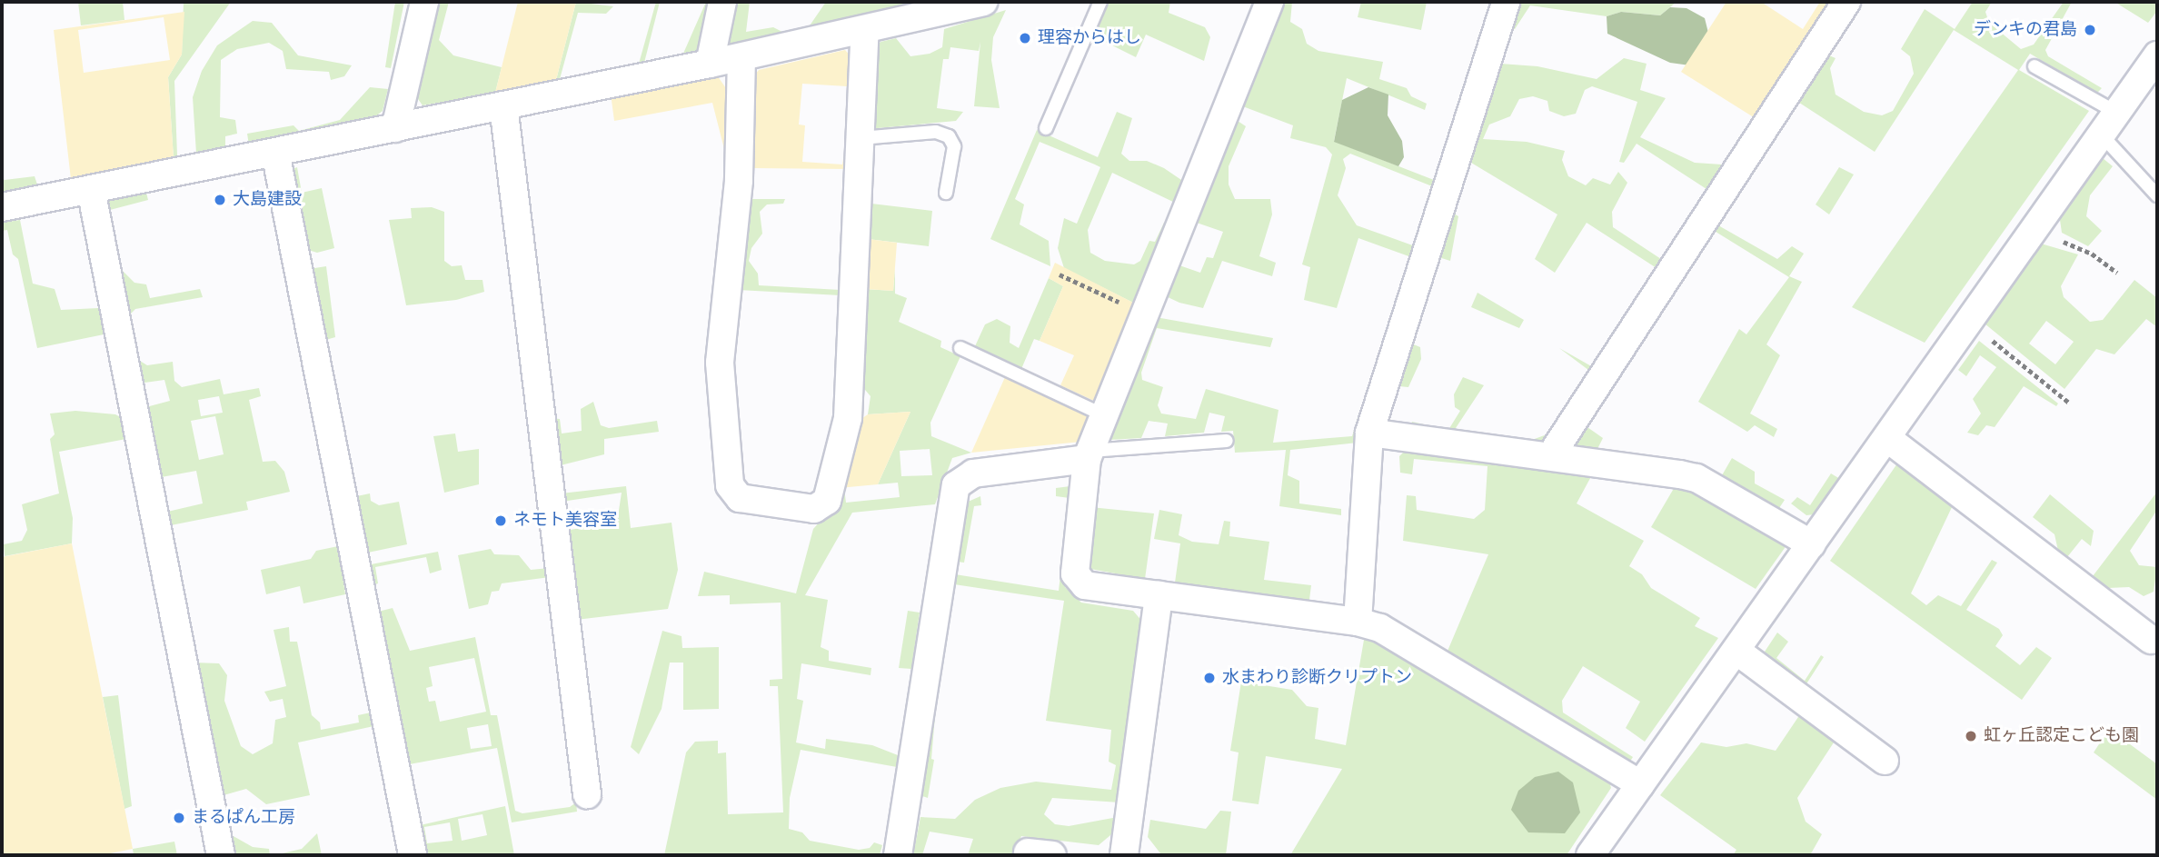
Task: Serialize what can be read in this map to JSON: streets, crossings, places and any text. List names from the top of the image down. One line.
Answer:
{"places":["デンキの君島","理容からはし","大島建設","ネモト美容室","水まわり診断クリプトン","虹ヶ丘認定こども園","まるぱん工房"]}
